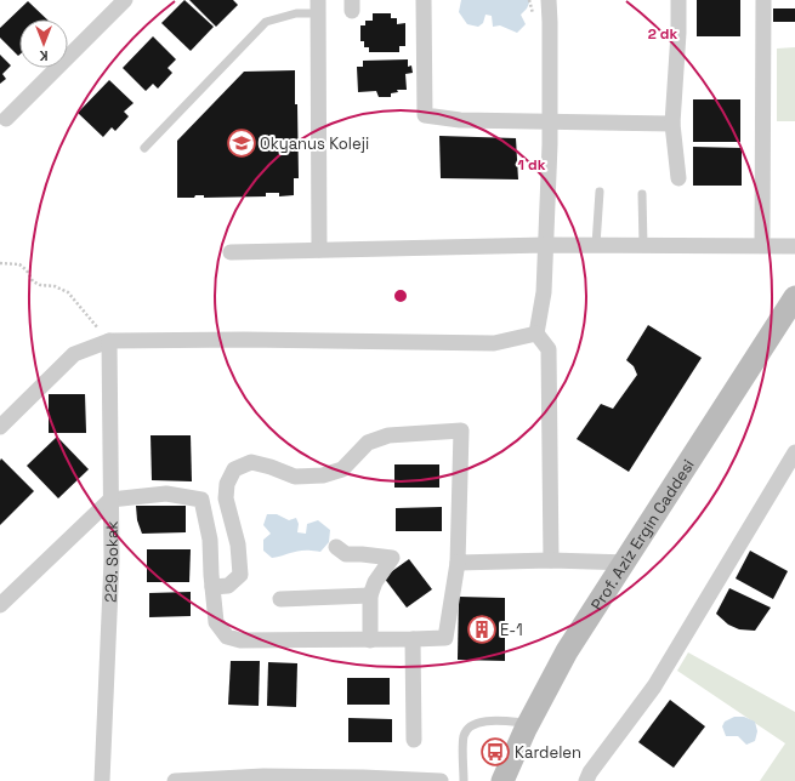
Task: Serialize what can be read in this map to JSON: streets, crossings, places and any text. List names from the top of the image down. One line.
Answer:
{"streets":{"street":["Prof. Aziz Ergin Caddesi","229. Sokak"]},"places":{"school or university":["Okyanus Koleji"],"building":["E-1"],"bus stop":["Kardelen"]},"north":"bottom","rings":["2 dk","1 dk"]}
